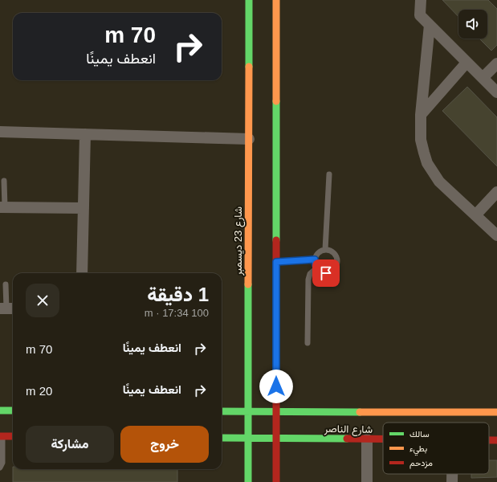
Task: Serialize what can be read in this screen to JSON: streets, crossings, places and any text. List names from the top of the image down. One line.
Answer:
{"streets":{"main road":["شارع 23 ديسمبر","شارع الناصر"]},"crossings":[["شارع 23 ديسمبر","شارع الناصر"]],"legend":["سالك","بطيء","مزدحم"],"page":{"turn":["70 m","انعطف يمينًا"],"heading":["1 دقيقة","100 m · 17:34"],"list":[{"name":"انعطف يمينًا","value":"70 m"},{"name":"انعطف يمينًا","value":"20 m"}],"buttons":["خروج","مشاركة"]}}
